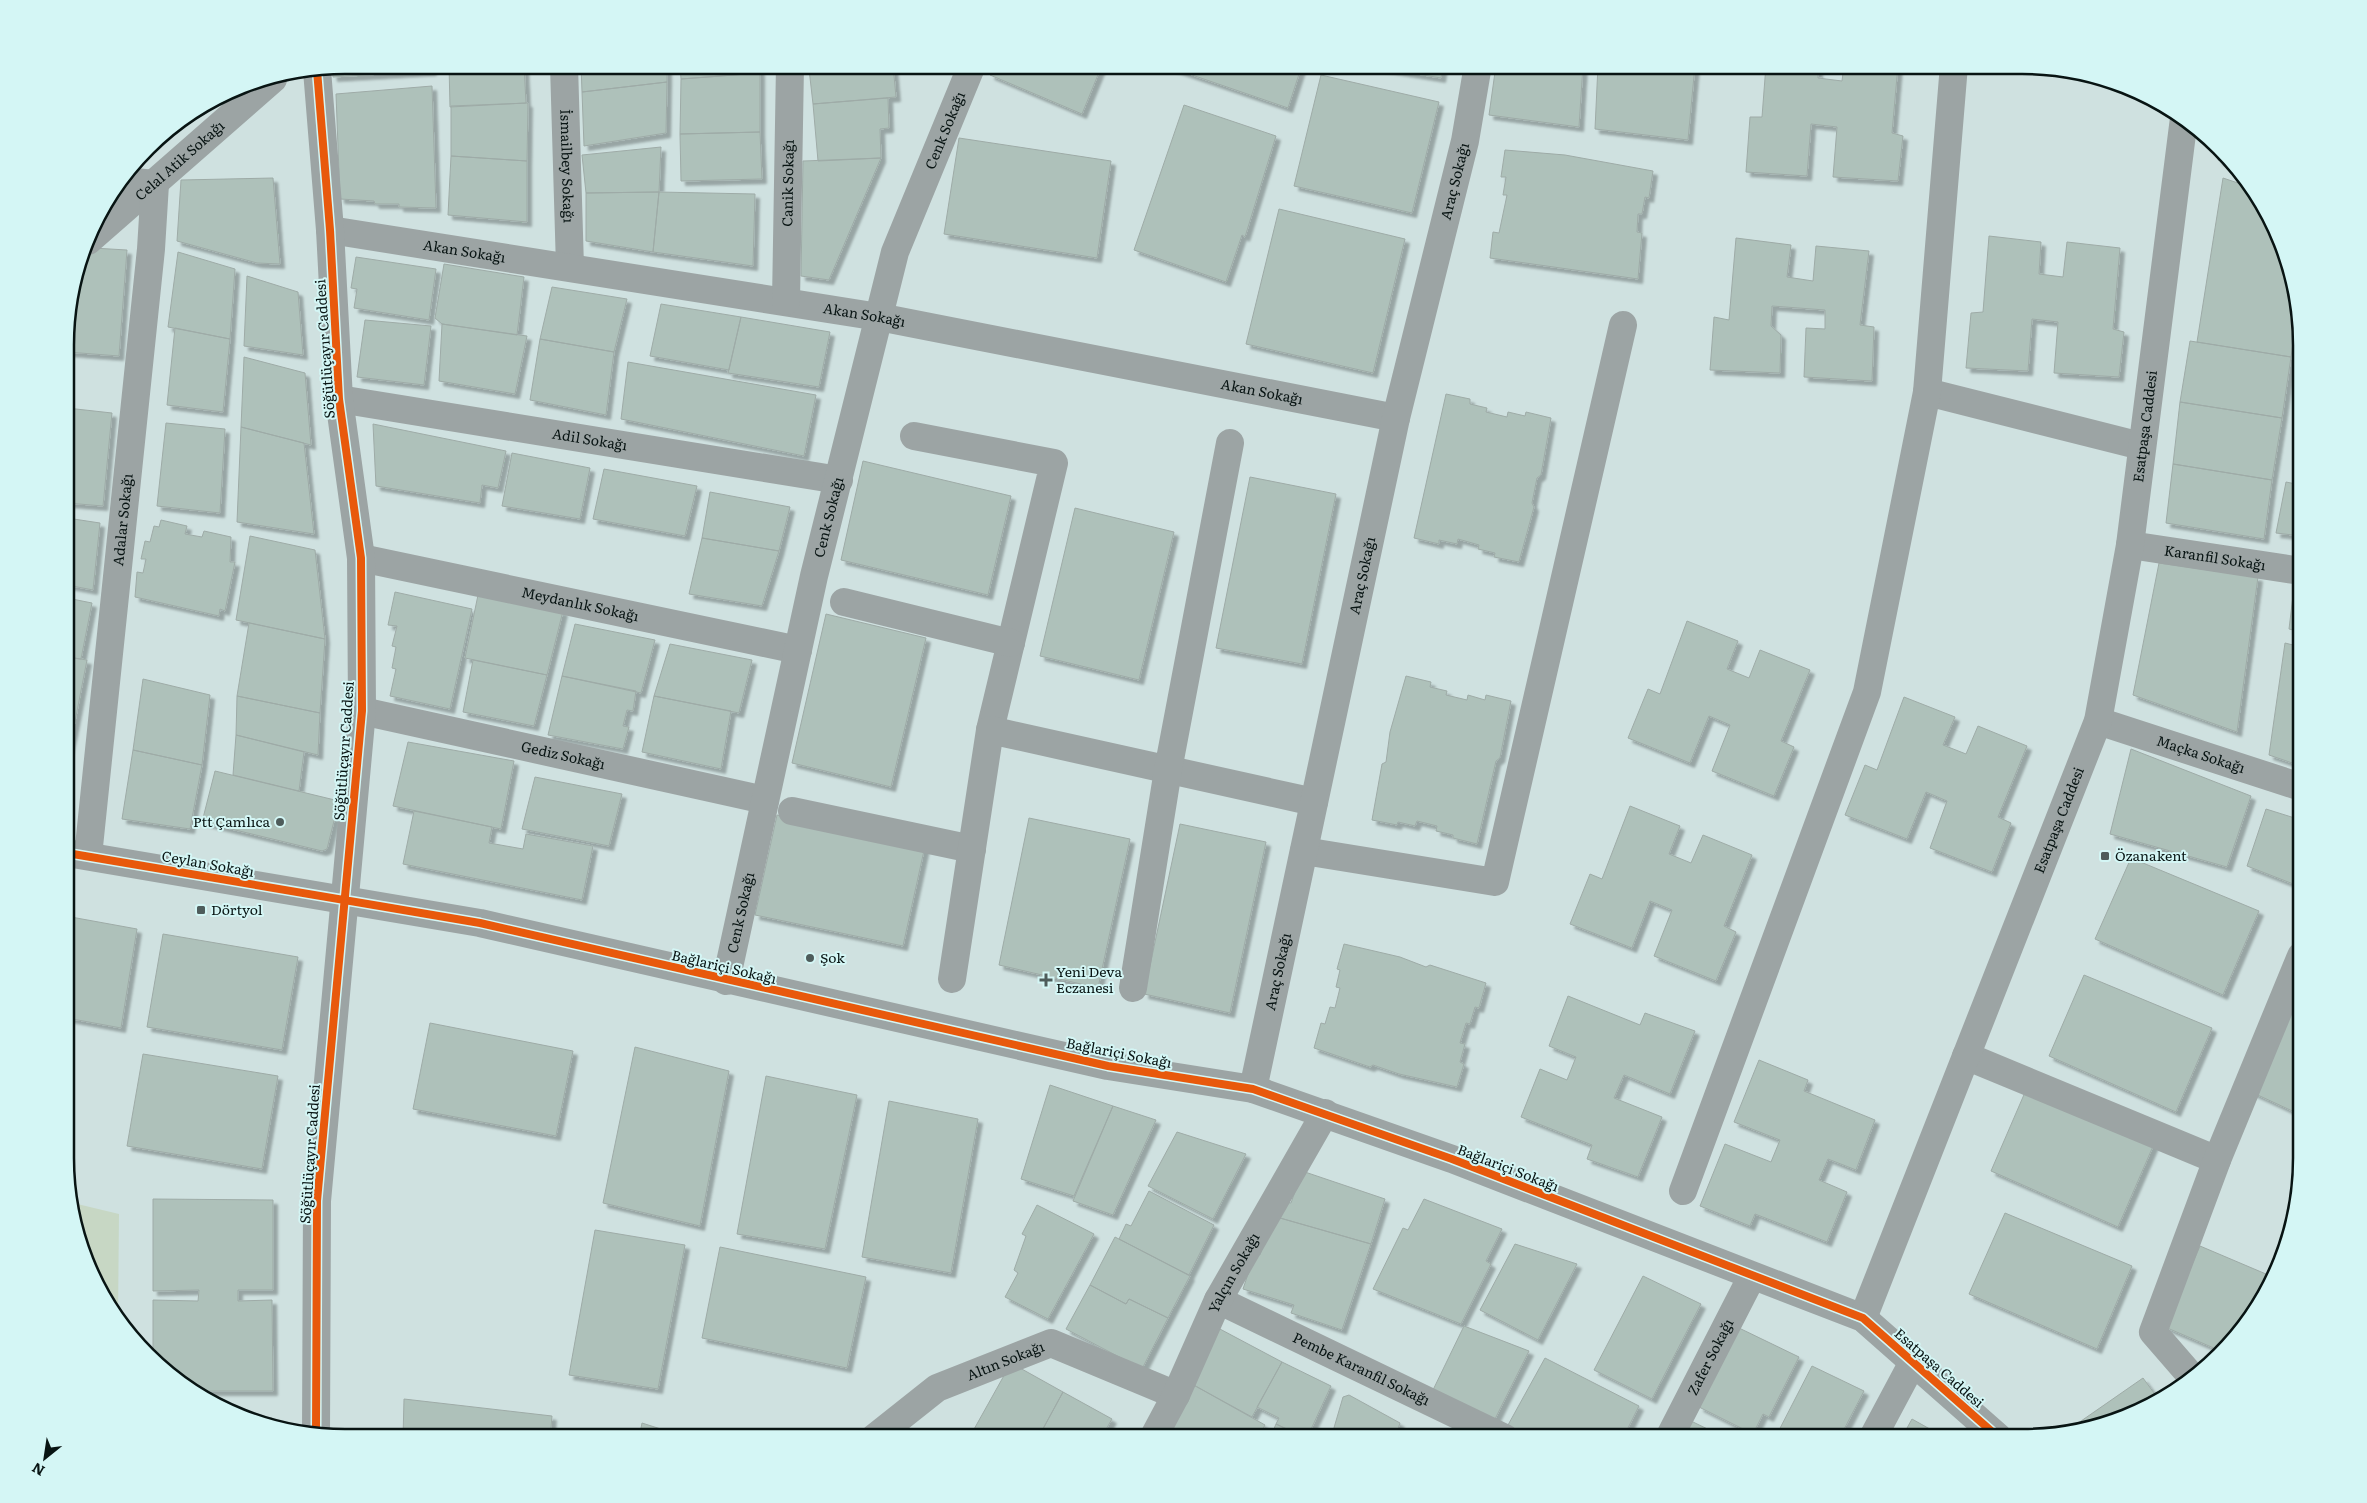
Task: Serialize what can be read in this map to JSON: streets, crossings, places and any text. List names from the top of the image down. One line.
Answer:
{"streets":{"street":["Cenk Sokağı","Celal Atik Sokağı","İsmailbey Sokağı","Araç Sokağı","Canik Sokağı","Akan Sokağı","Söğütlüçayır Caddesi","Esatpaşa Caddesi","Adil Sokağı","Adalar Sokağı","Karanfil Sokağı","Meydanlık Sokağı","Maçka Sokağı","Gediz Sokağı","Ceylan Sokağı","Bağlariçi Sokağı","Yalçın Sokağı","Zafer Sokağı","Altın Sokağı","Pembe Karanfil Sokağı"]},"crossings":[["Cenk Sokağı","Akan Sokağı"],["Cenk Sokağı","Adil Sokağı"],["Cenk Sokağı","Meydanlık Sokağı"],["Cenk Sokağı","Gediz Sokağı"],["Cenk Sokağı","Bağlariçi Sokağı"],["Celal Atik Sokağı","Adalar Sokağı"],["İsmailbey Sokağı","Akan Sokağı"],["Araç Sokağı","Akan Sokağı"],["Araç Sokağı","Bağlariçi Sokağı"],["Canik Sokağı","Akan Sokağı"],["Akan Sokağı","Söğütlüçayır Caddesi"],["Söğütlüçayır Caddesi","Adil Sokağı"],["Söğütlüçayır Caddesi","Meydanlık Sokağı"],["Söğütlüçayır Caddesi","Gediz Sokağı"],["Söğütlüçayır Caddesi","Ceylan Sokağı"],["Söğütlüçayır Caddesi","Bağlariçi Sokağı"],["Esatpaşa Caddesi","Karanfil Sokağı"],["Esatpaşa Caddesi","Maçka Sokağı"],["Esatpaşa Caddesi","Bağlariçi Sokağı"],["Adalar Sokağı","Ceylan Sokağı"],["Ceylan Sokağı","Bağlariçi Sokağı"],["Bağlariçi Sokağı","Yalçın Sokağı"],["Bağlariçi Sokağı","Zafer Sokağı"],["Yalçın Sokağı","Altın Sokağı"],["Yalçın Sokağı","Pembe Karanfil Sokağı"]],"places":{"other":["Ptt Çamlıca","Şok"],"transit":["Özanakent","Dörtyol"],"health":["Yeni Deva Eczanesi"]},"north":"bottom left"}
